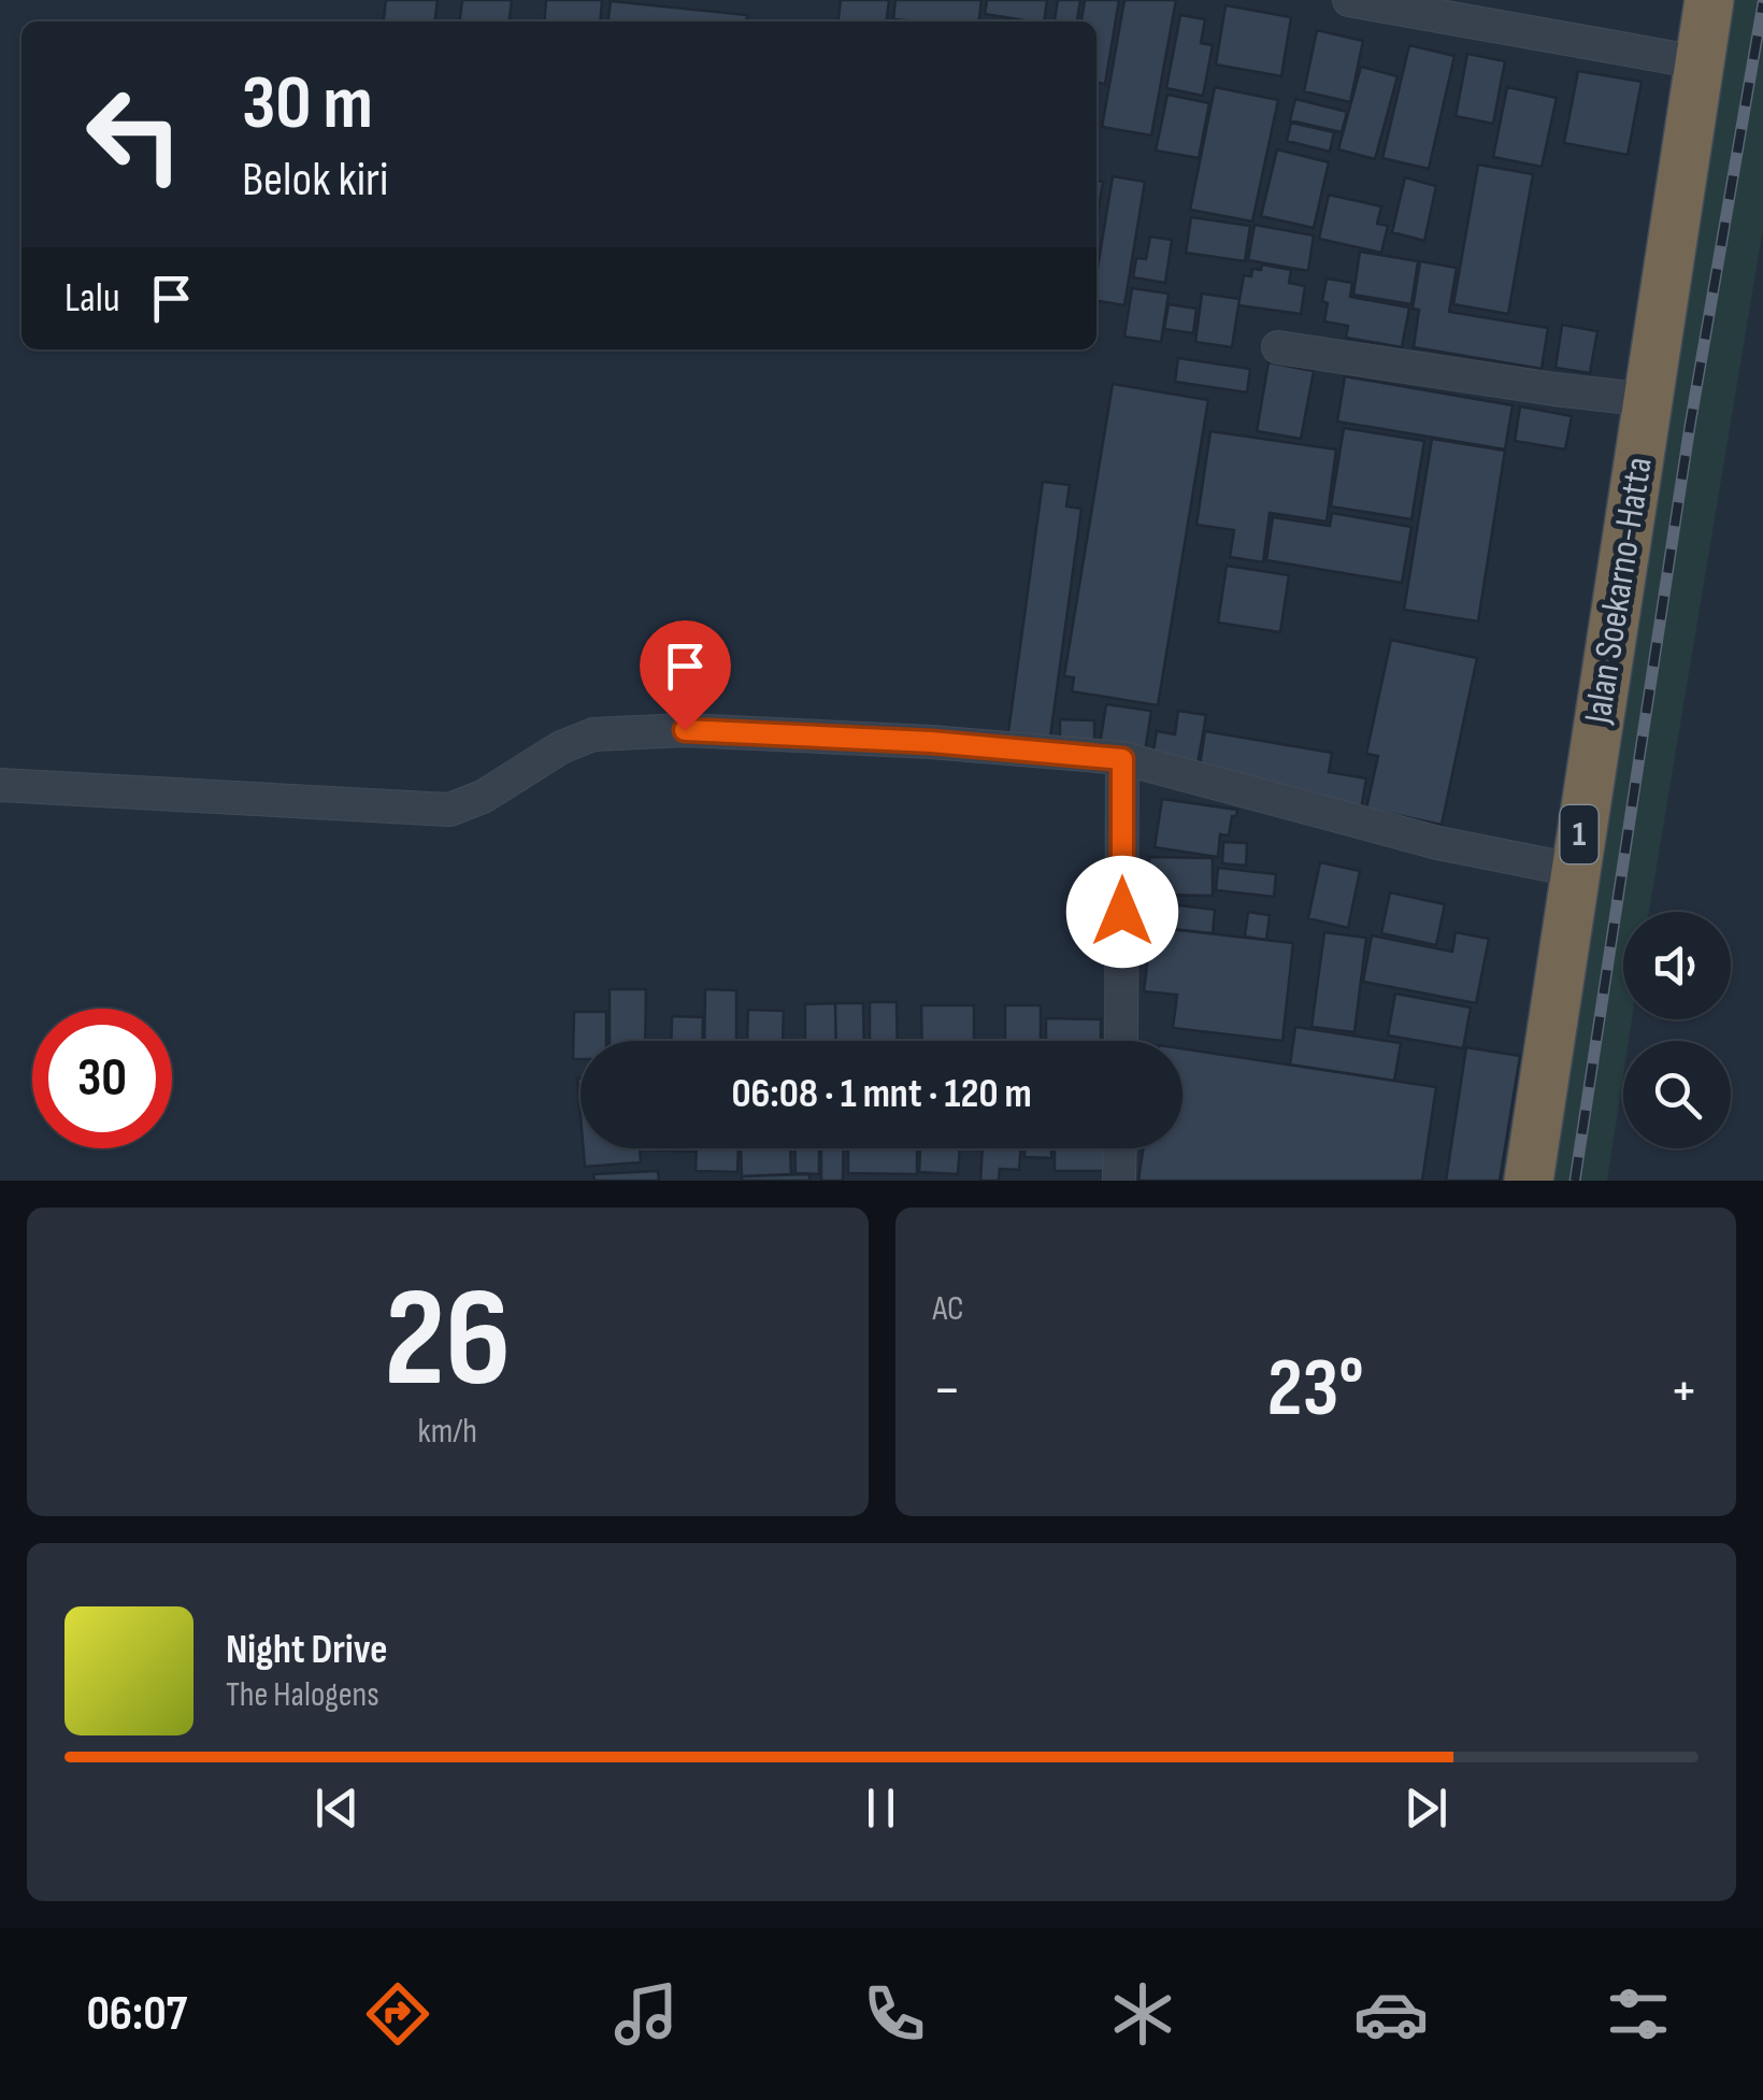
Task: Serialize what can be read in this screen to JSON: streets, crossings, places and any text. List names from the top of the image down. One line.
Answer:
{"streets":{"highway":["Jalan Soekarno-Hatta","1"]},"page":{"turn":["30 m","Belok kiri"],"then":"Lalu","limit":"30","trip":"06:08 · 1 mnt · 120 m","tile":[["26","km/h"],"AC"],"heat":["−","23°","+"],"song":["Night Drive","The Halogens"],"tabs":"06:07"}}
